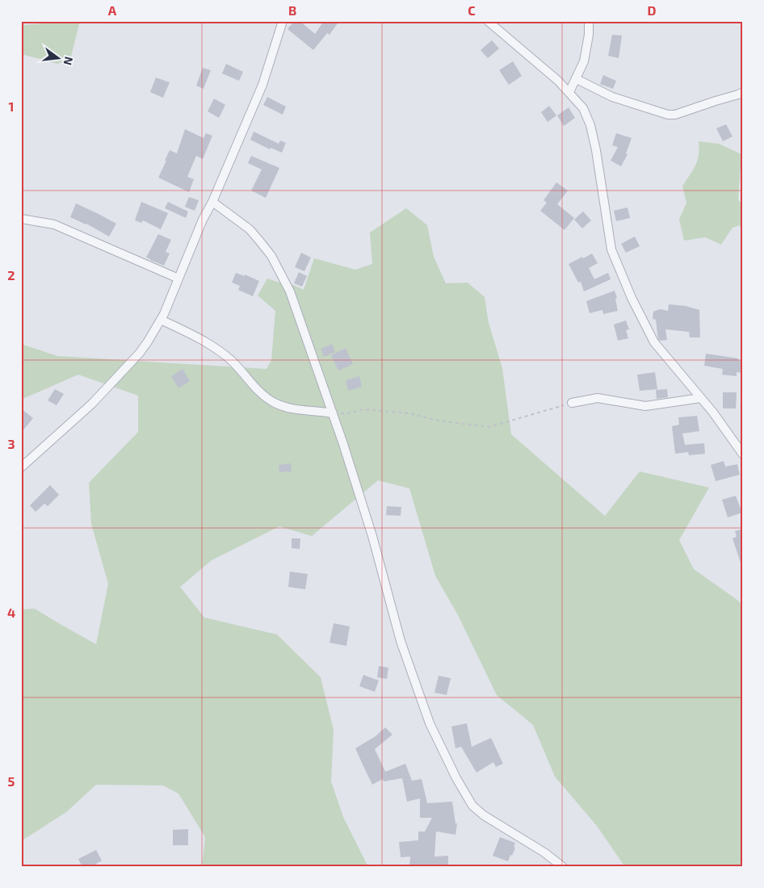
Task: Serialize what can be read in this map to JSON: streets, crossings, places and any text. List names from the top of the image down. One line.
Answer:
{"north":"right","grid":{"columns":["A","B","C","D"],"rows":["1","2","3","4","5"]}}
